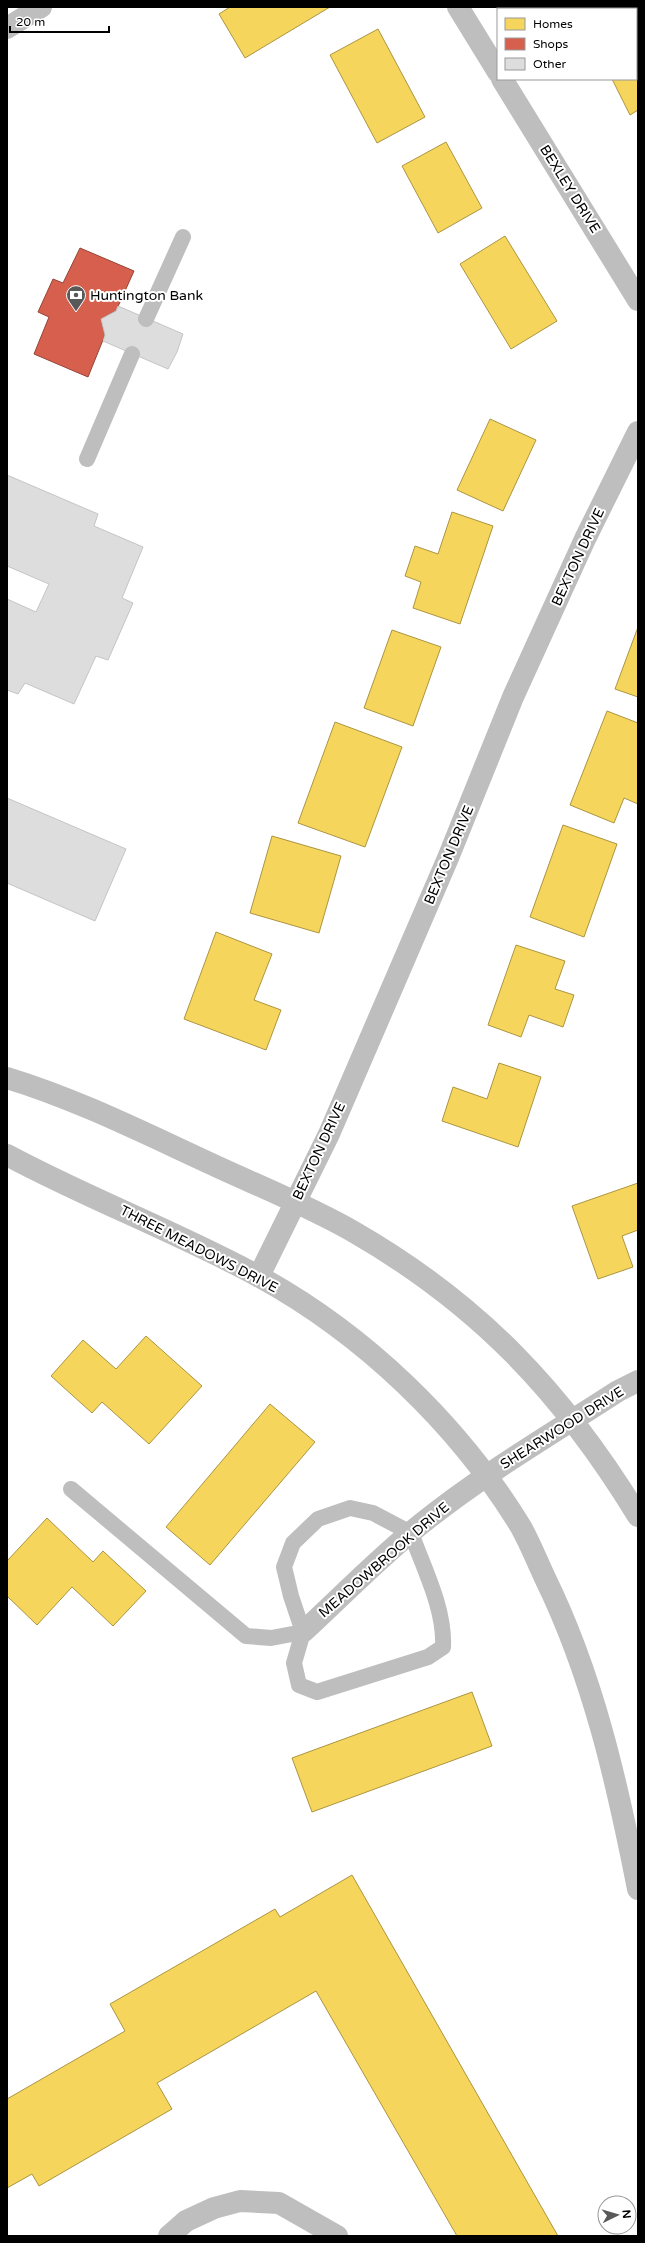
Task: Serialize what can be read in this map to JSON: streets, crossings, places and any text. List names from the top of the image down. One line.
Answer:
{"streets":{"street":["BEXLEY DRIVE","BEXTON DRIVE","THREE MEADOWS DRIVE","SHEARWOOD DRIVE","MEADOWBROOK DRIVE"]},"crossings":[["BEXTON DRIVE","THREE MEADOWS DRIVE"],["THREE MEADOWS DRIVE","SHEARWOOD DRIVE"],["THREE MEADOWS DRIVE","MEADOWBROOK DRIVE"],["SHEARWOOD DRIVE","MEADOWBROOK DRIVE"]],"places":{"bank":["Huntington Bank"]},"legend":["Homes","Shops","Other"],"scale_bar":"20 m","north":"right"}
